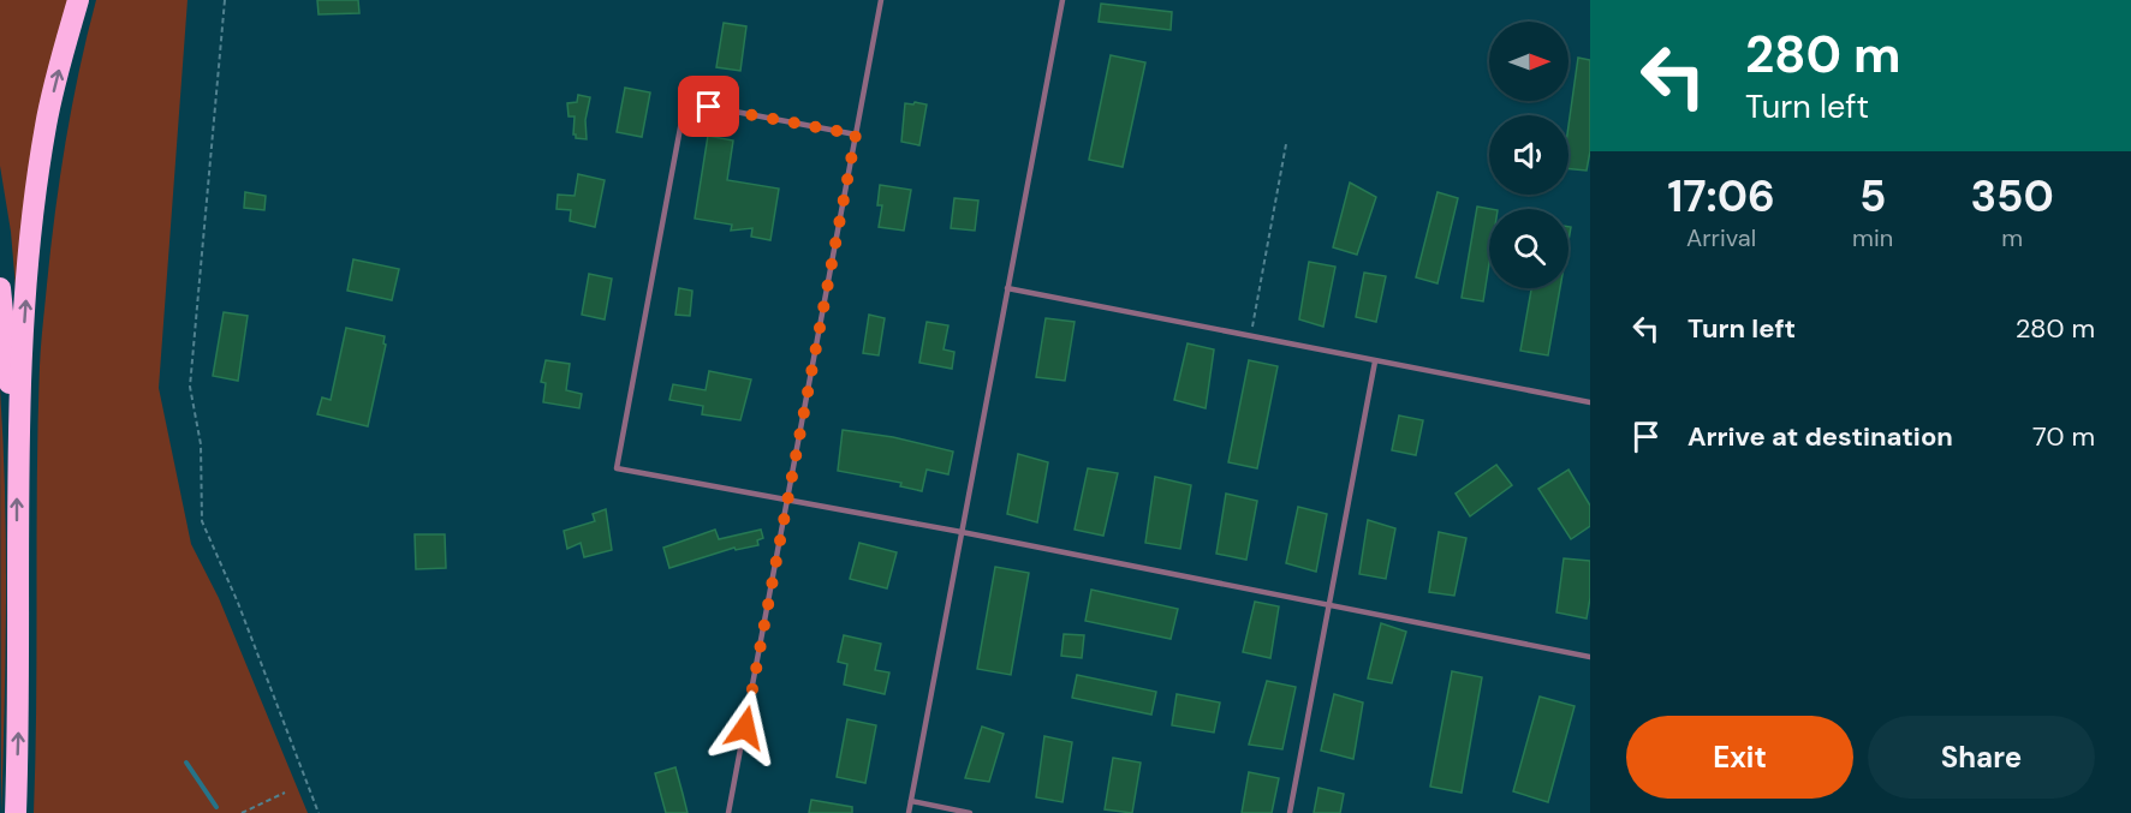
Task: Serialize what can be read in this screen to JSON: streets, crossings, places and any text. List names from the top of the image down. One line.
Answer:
{"north":"right","page":{"turn":["280 m","Turn left"],"eta":["17:06","Arrival","5","min","350","m"],"list":[{"name":"Turn left","value":"280 m"},{"name":"Arrive at destination","value":"70 m"}],"buttons":["Exit","Share"]}}
